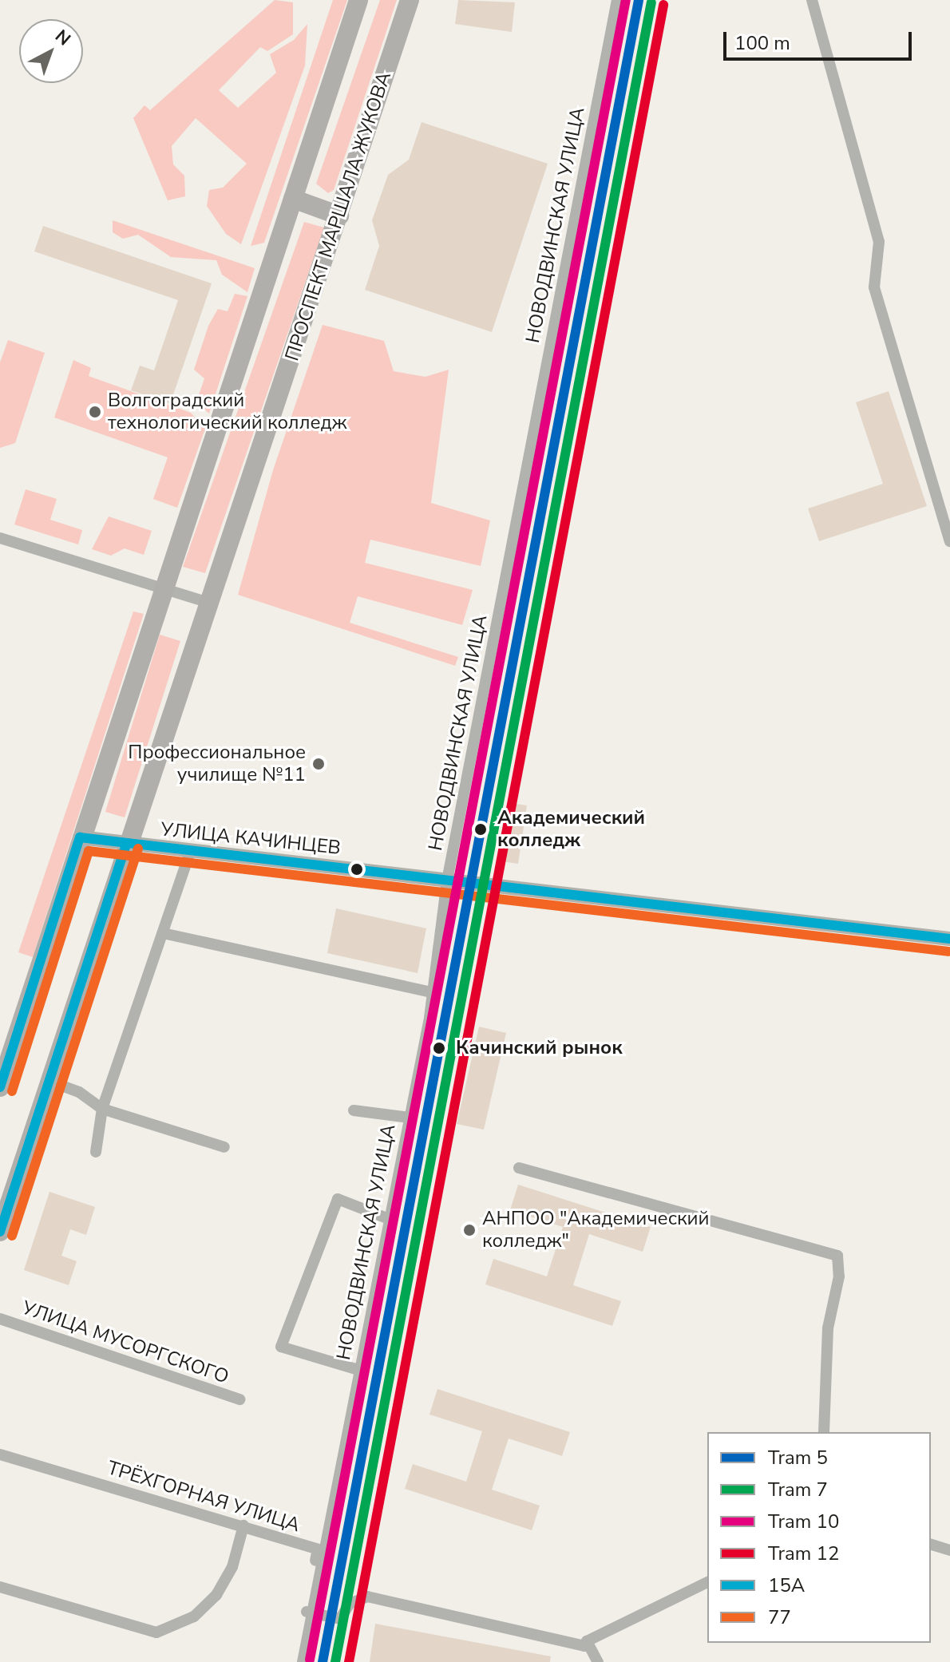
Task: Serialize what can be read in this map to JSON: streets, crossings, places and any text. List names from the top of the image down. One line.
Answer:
{"streets":{"highway":["ПРОСПЕКТ МАРШАЛА ЖУКОВА"],"main road":["УЛИЦА КАЧИНЦЕВ"],"street":["НОВОДВИНСКАЯ УЛИЦА","УЛИЦА МУСОРГСКОГО","ТРЁХГОРНАЯ УЛИЦА"]},"crossings":[["ПРОСПЕКТ МАРШАЛА ЖУКОВА","УЛИЦА КАЧИНЦЕВ"],["НОВОДВИНСКАЯ УЛИЦА","УЛИЦА КАЧИНЦЕВ"],["НОВОДВИНСКАЯ УЛИЦА","ТРЁХГОРНАЯ УЛИЦА"]],"places":["Волгоградский технологический колледж","Профессиональное училище №11","Академический колледж","Качинский рынок","АНПОО \"Академический колледж\""],"lines":["tram line 5","tram line 10","tram line 7","tram line 12","transit line 15А","transit line 77"],"legend":["Tram 5","Tram 7","Tram 10","Tram 12","15А","77"],"scale_bar":"100 m","north":"top right"}
